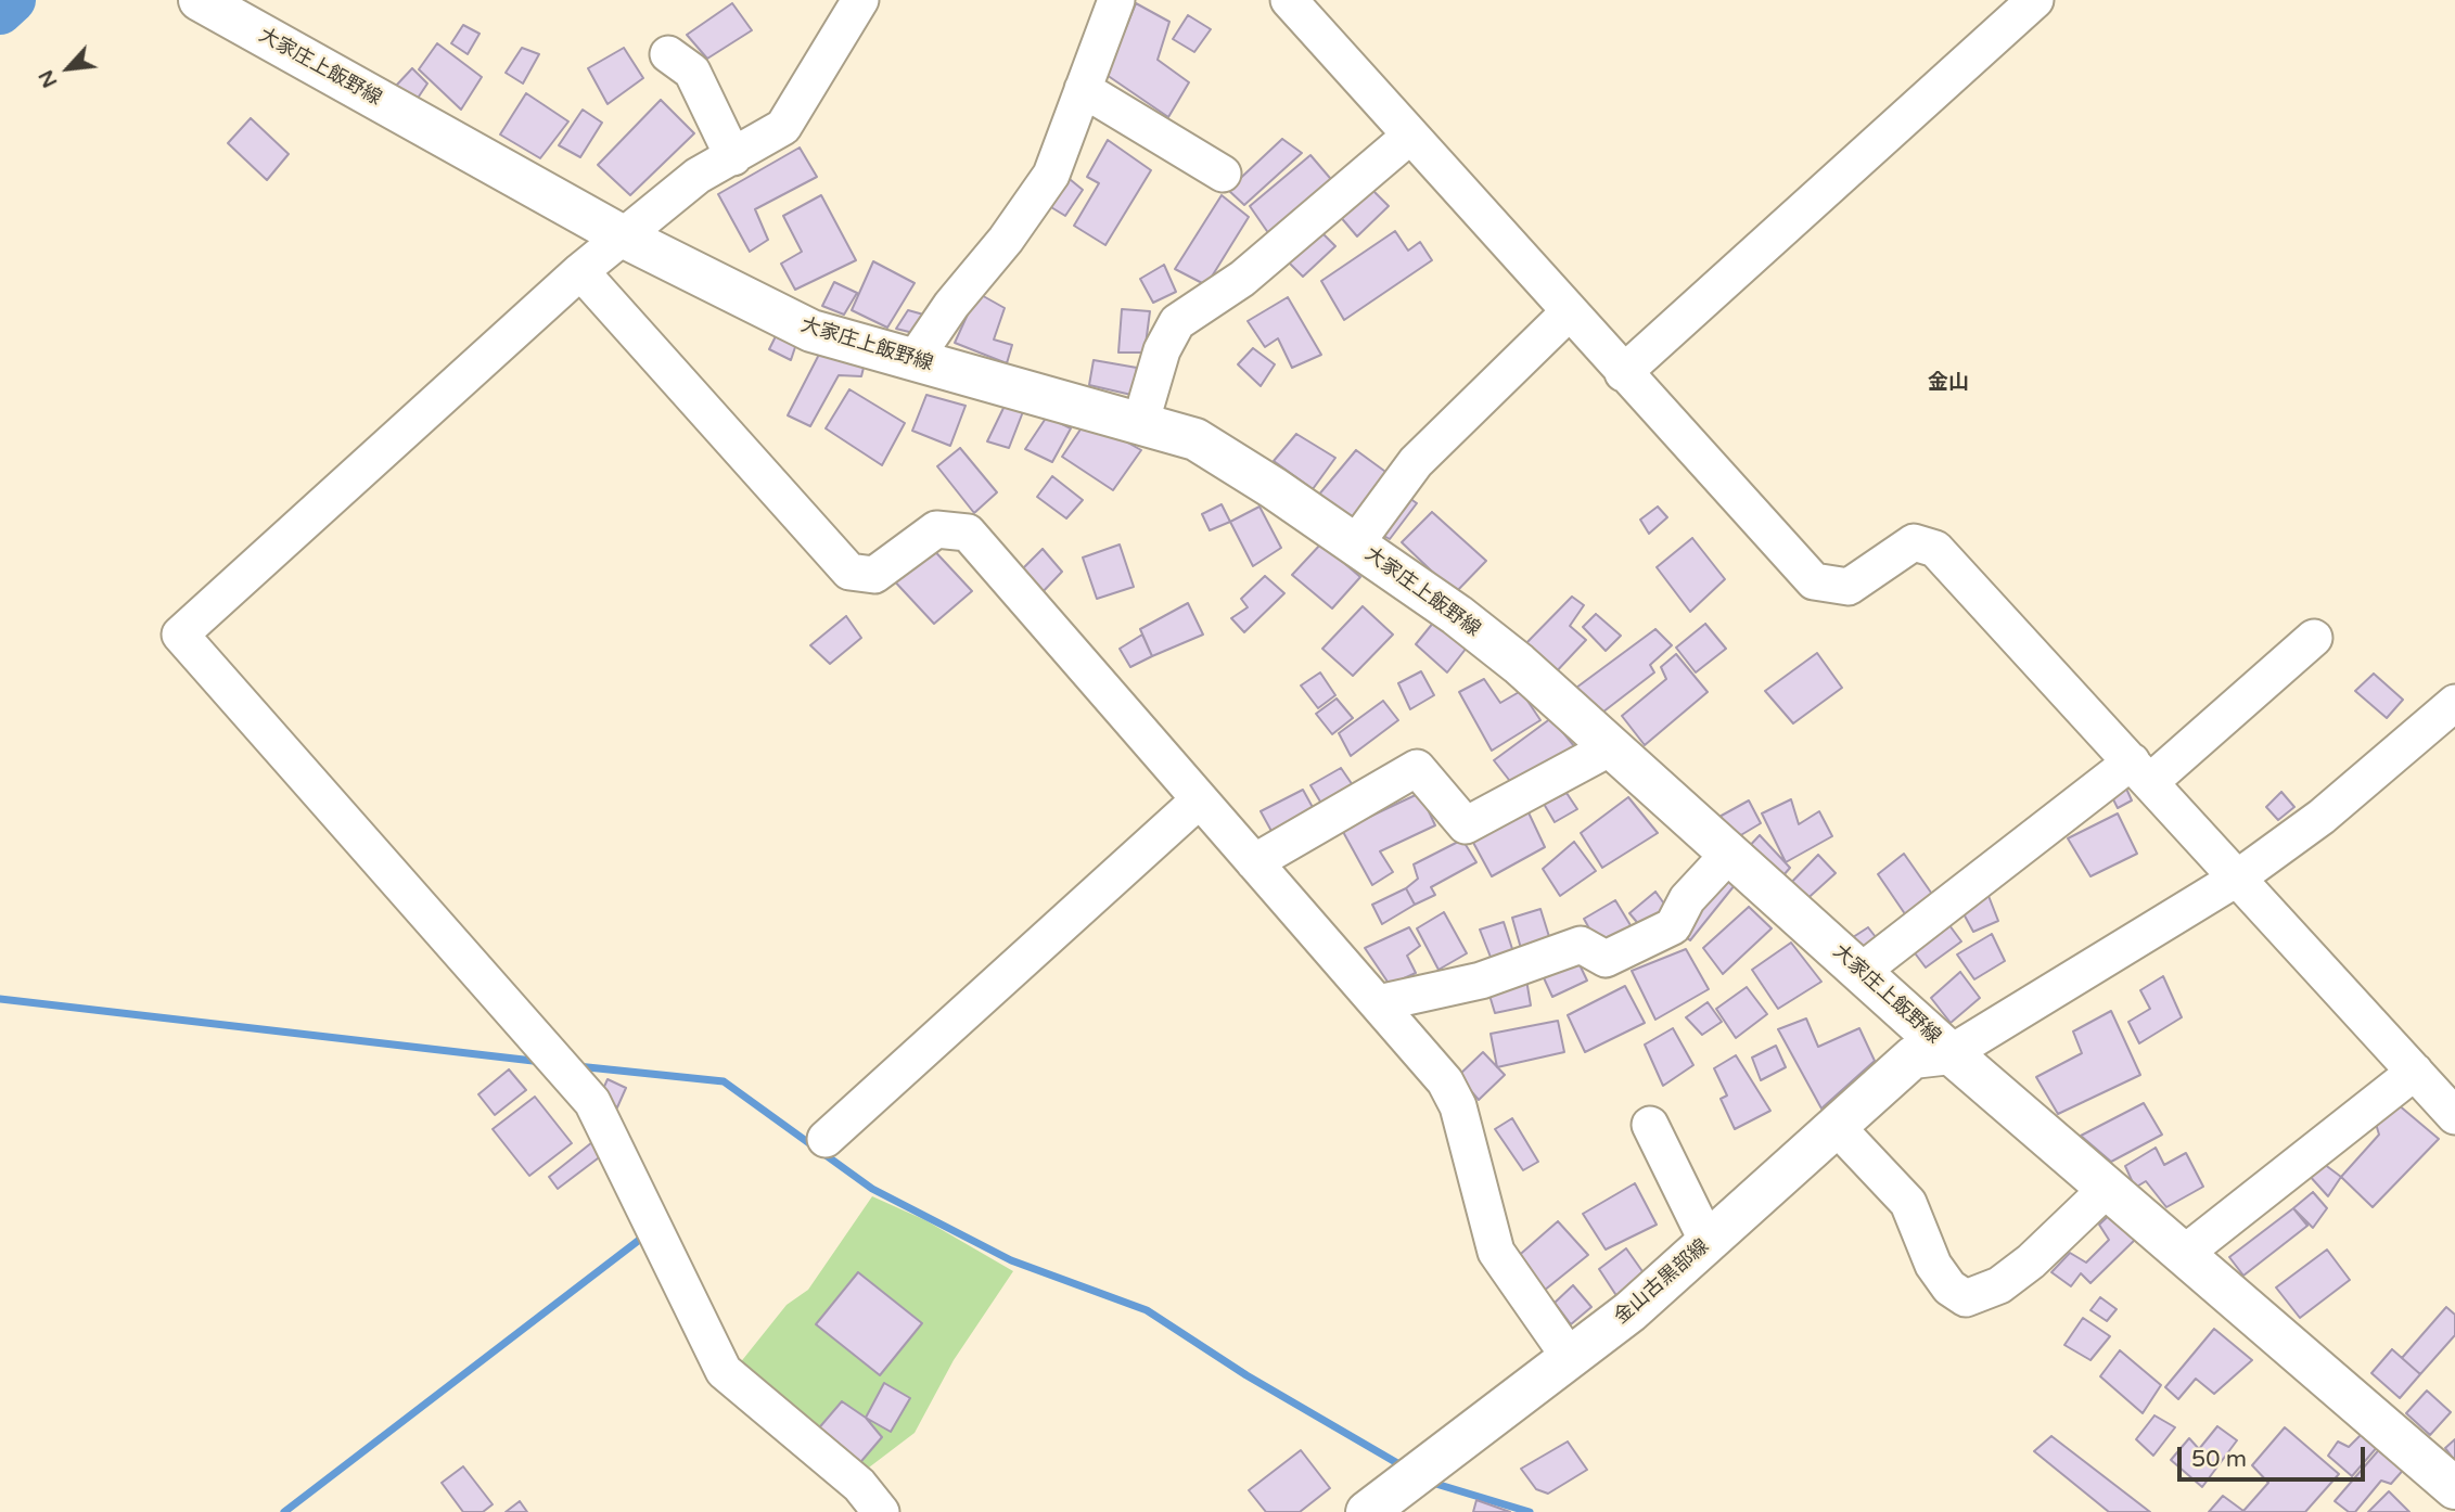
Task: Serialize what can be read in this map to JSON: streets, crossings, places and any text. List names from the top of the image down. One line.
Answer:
{"streets":{"main road":["大家庄上飯野線","金山古黒部線"]},"crossings":[["大家庄上飯野線","金山古黒部線"]],"districts":["金山"],"scale_bar":"50 m","north":"bottom left"}
